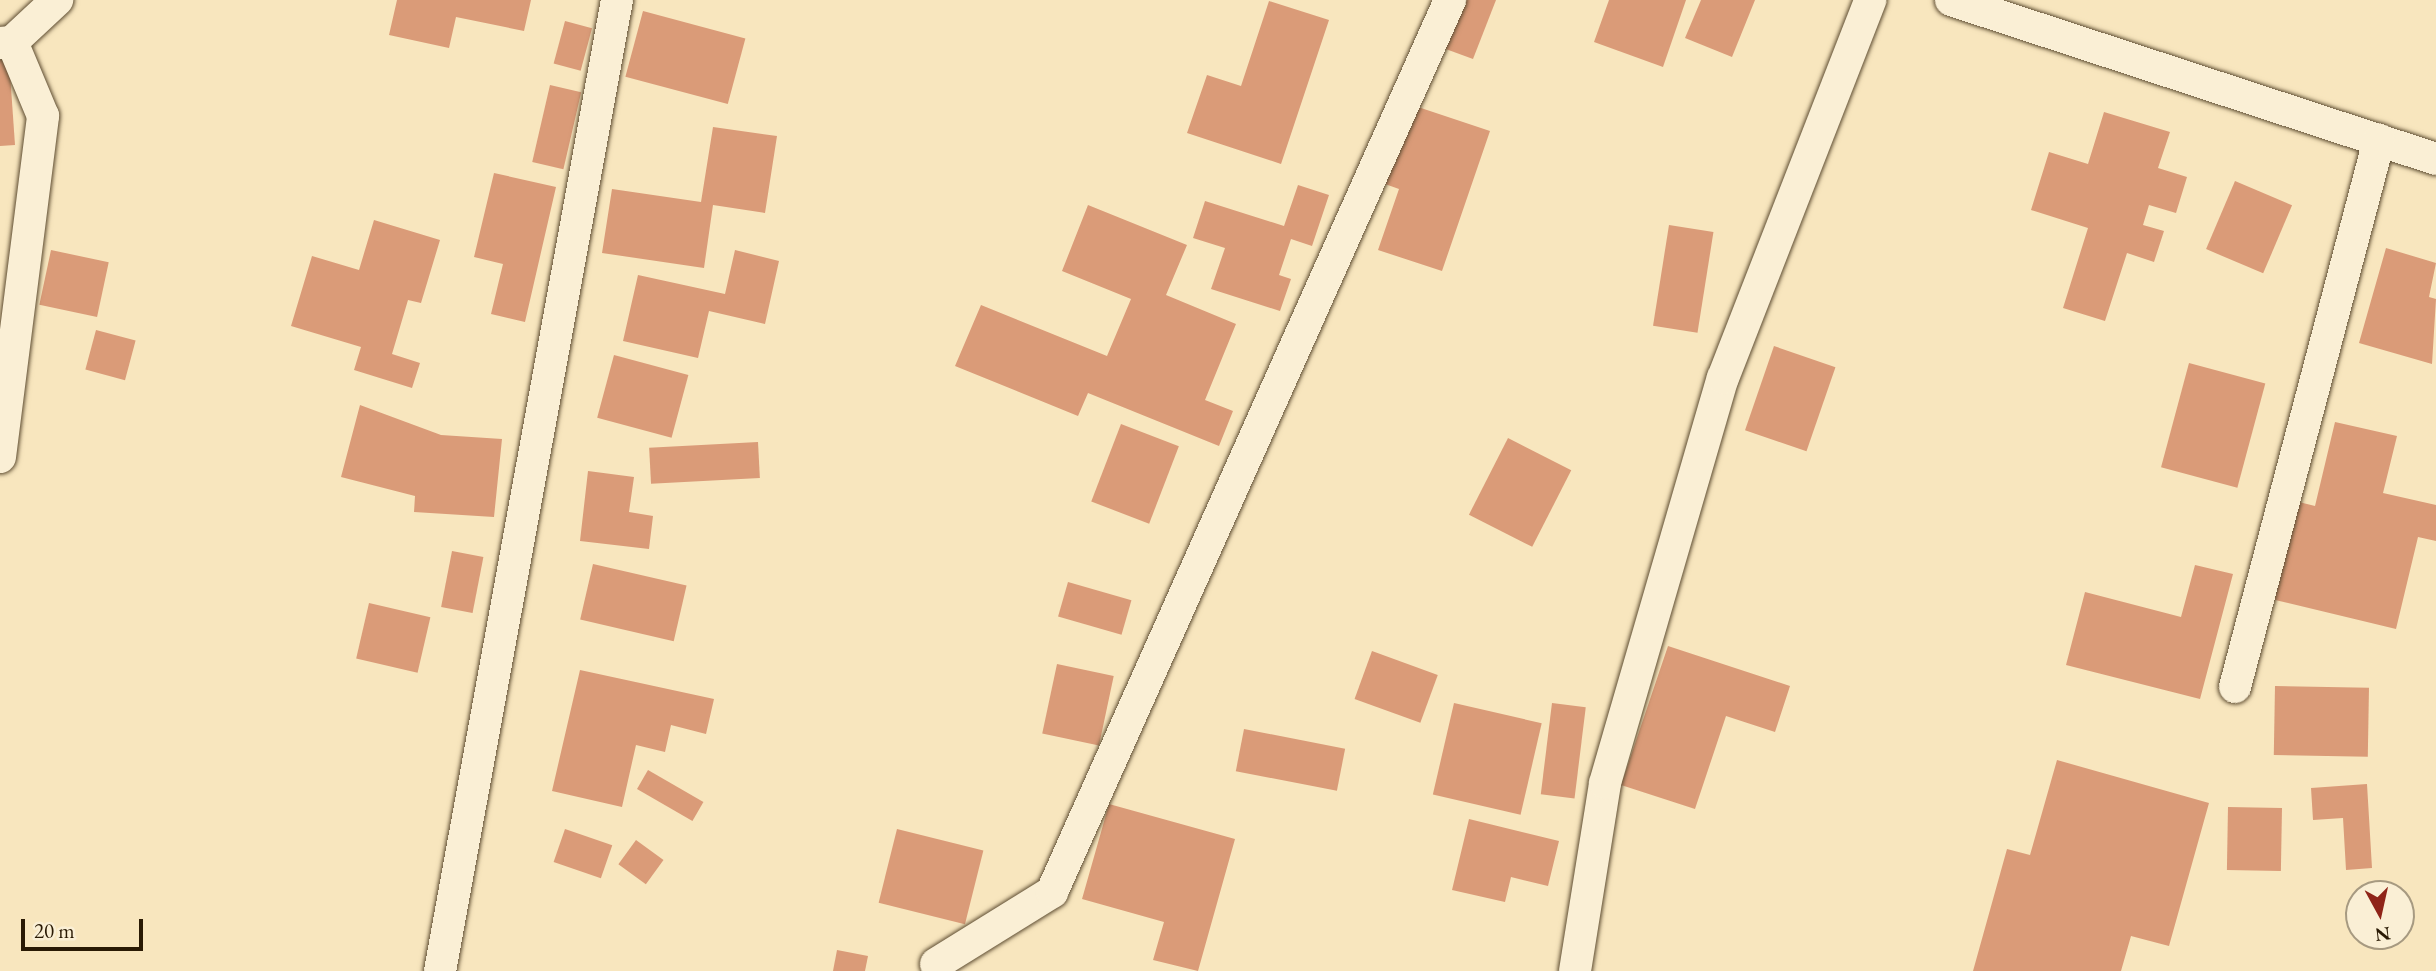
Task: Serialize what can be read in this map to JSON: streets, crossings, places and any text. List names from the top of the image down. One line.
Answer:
{"scale_bar":"20 m","north":"bottom"}
